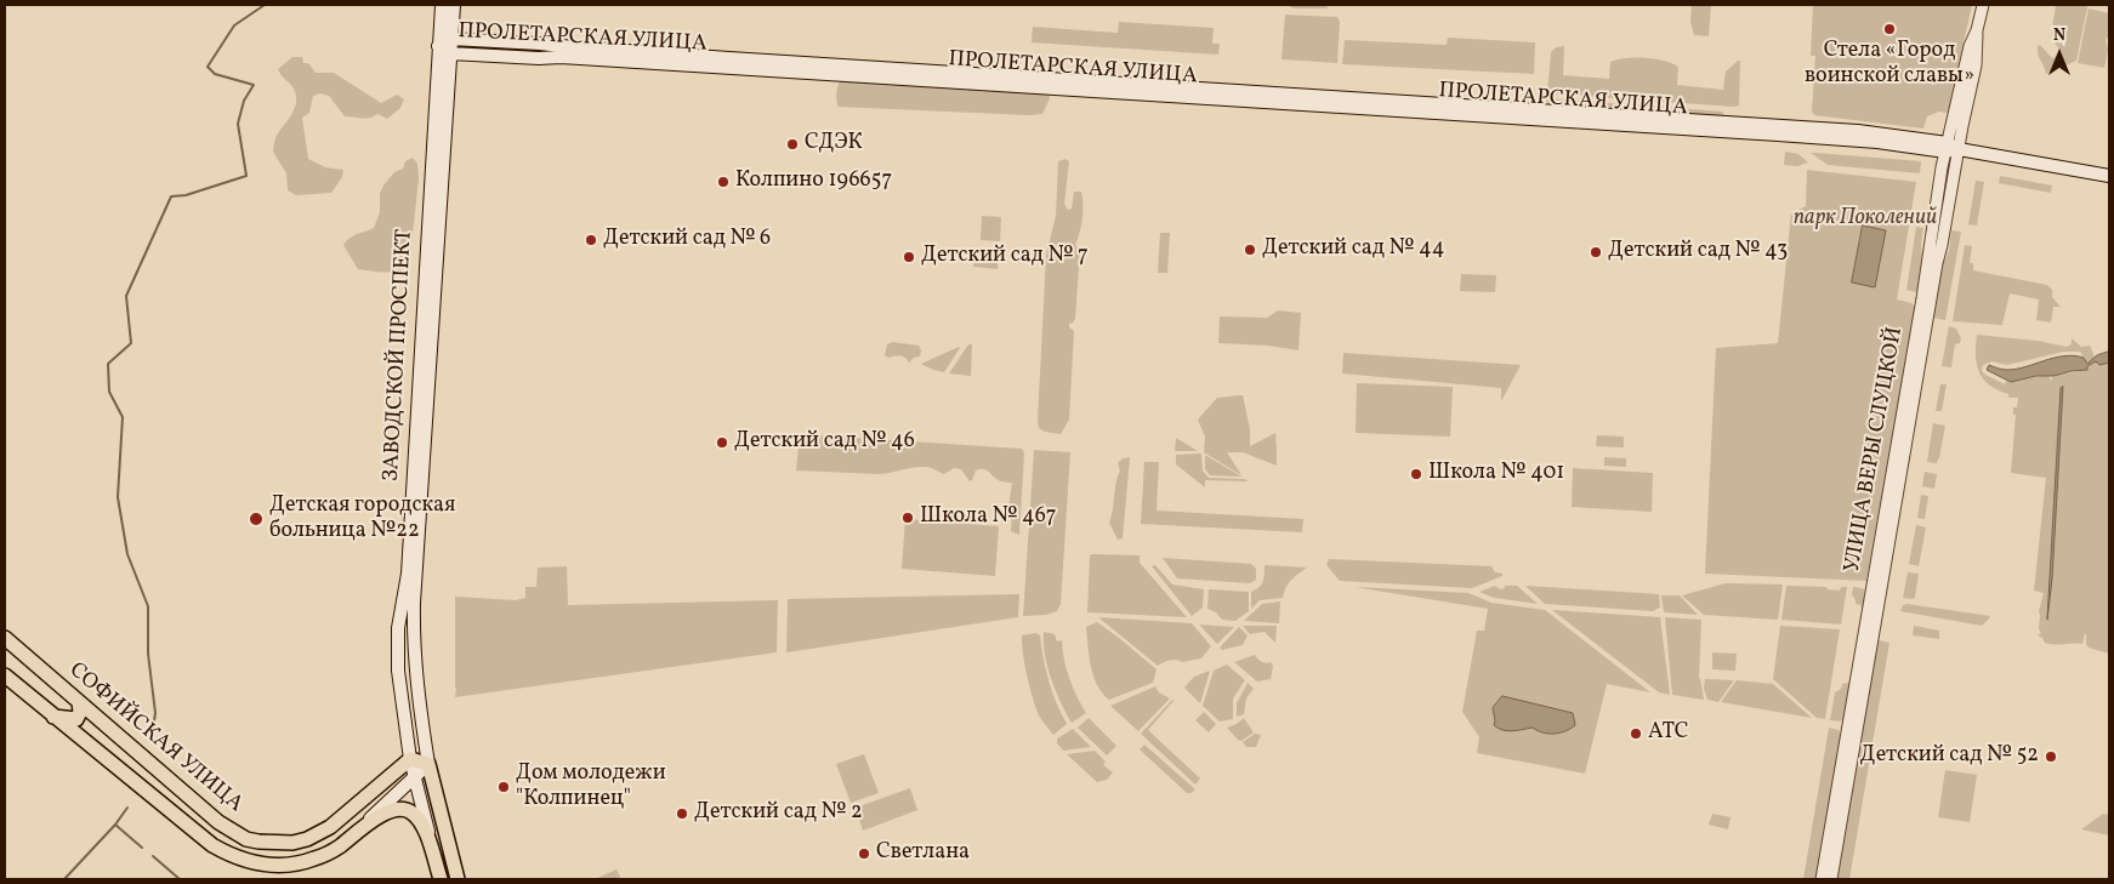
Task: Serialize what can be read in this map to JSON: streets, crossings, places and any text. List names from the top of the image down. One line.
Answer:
{"streets":{"main road":["ПРОЛЕТАРСКАЯ УЛИЦА","ЗАВОДСКОЙ ПРОСПЕКТ","СОФИЙСКАЯ УЛИЦА"],"street":["УЛИЦА ВЕРЫ СЛУЦКОЙ"]},"crossings":[["ПРОЛЕТАРСКАЯ УЛИЦА","ЗАВОДСКОЙ ПРОСПЕКТ"],["ПРОЛЕТАРСКАЯ УЛИЦА","УЛИЦА ВЕРЫ СЛУЦКОЙ"],["ЗАВОДСКОЙ ПРОСПЕКТ","СОФИЙСКАЯ УЛИЦА"]],"parks":["парк Поколений"],"places":["Стела «Город воинской славы»","СДЭК","Колпино 196657","Детский сад № 6","Детский сад № 44","Детский сад № 43","Детский сад № 7","Детский сад № 46","Школа № 401","Школа № 467","Детская городская больница №22","АТС","Детский сад № 52","Дом молодежи \"Колпинец\"","Детский сад № 2","Светлана"],"north":"top"}
